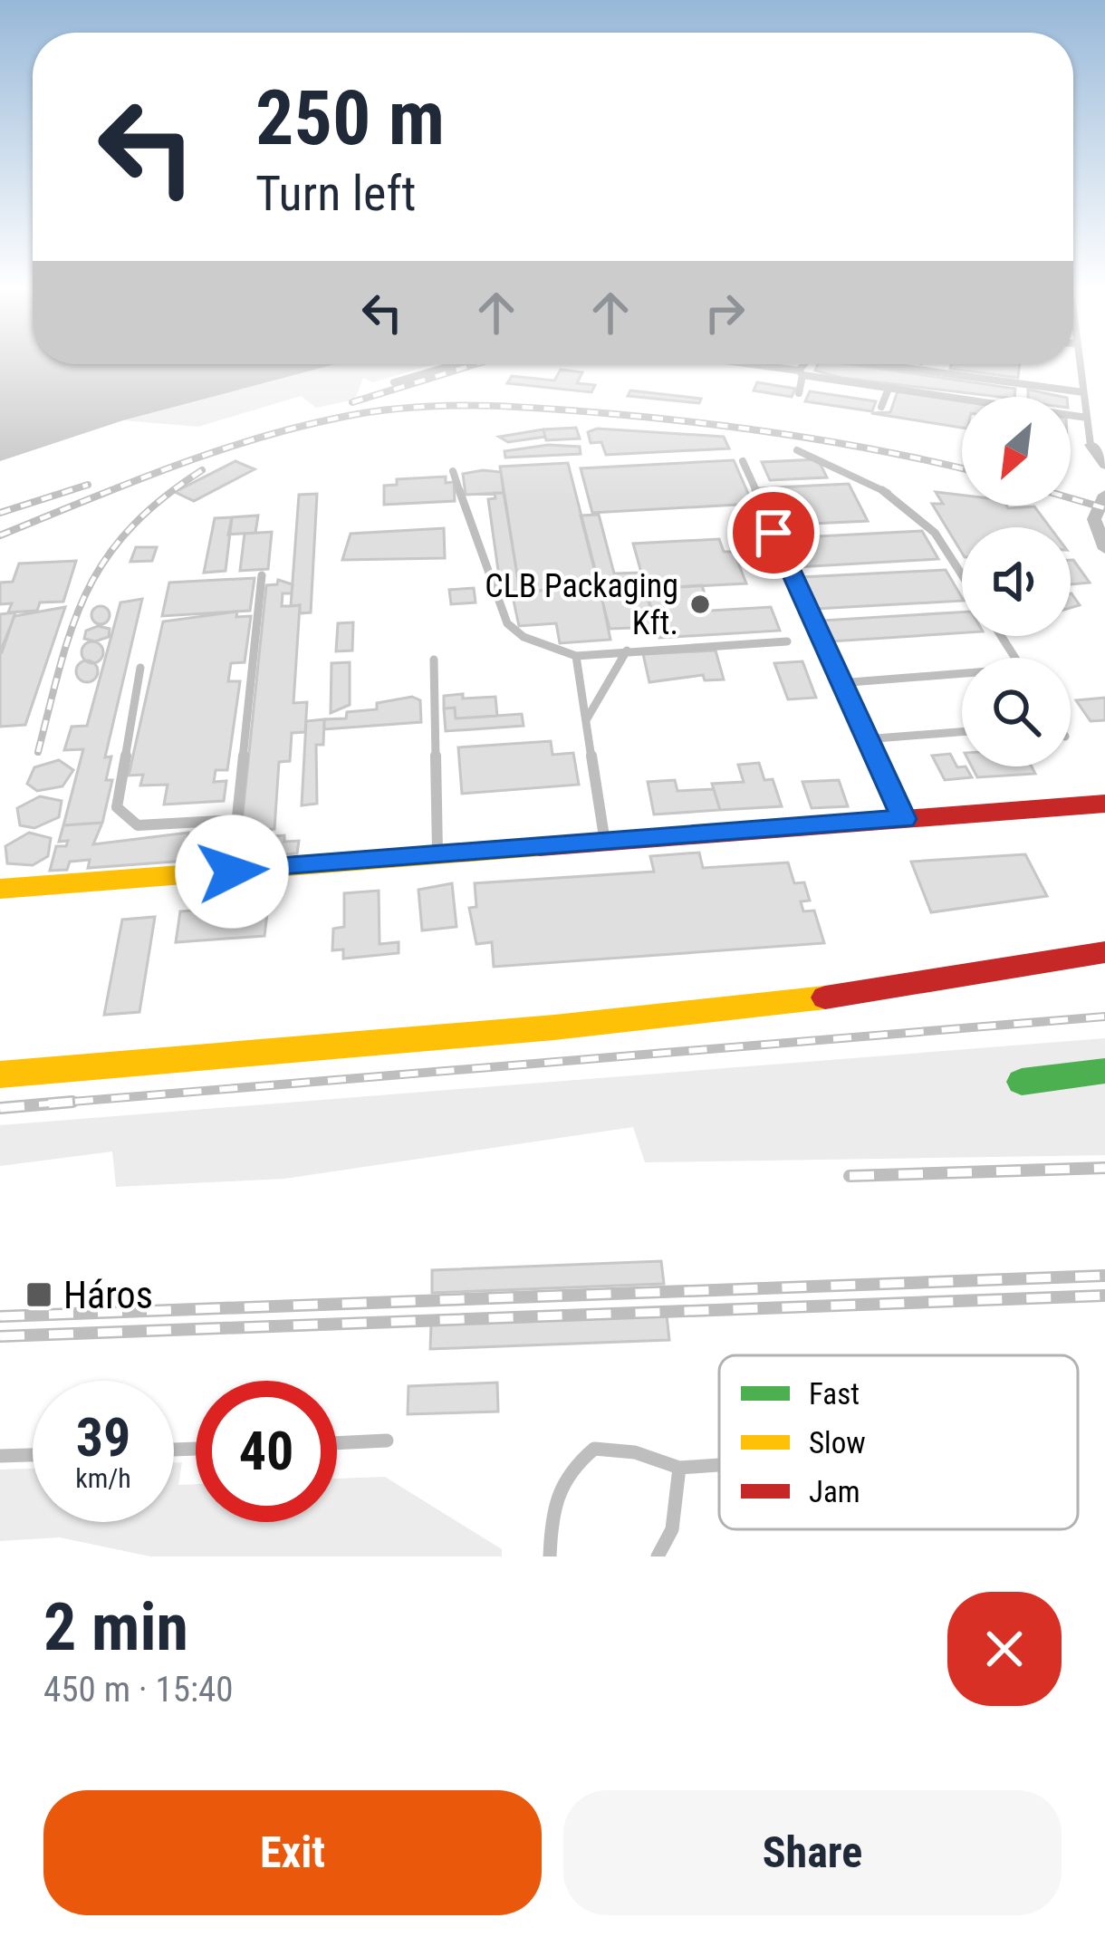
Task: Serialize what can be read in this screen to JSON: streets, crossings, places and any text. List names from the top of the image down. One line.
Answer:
{"places":{"other":["CLB Packaging Kft."],"transit":["Háros"]},"legend":["Fast","Slow","Jam"],"north":"bottom left","page":{"turn":["250 m","Turn left"],"speed":"39 km/h","limit":"40","heading":["2 min","450 m · 15:40"],"buttons":["Exit","Share"]}}
